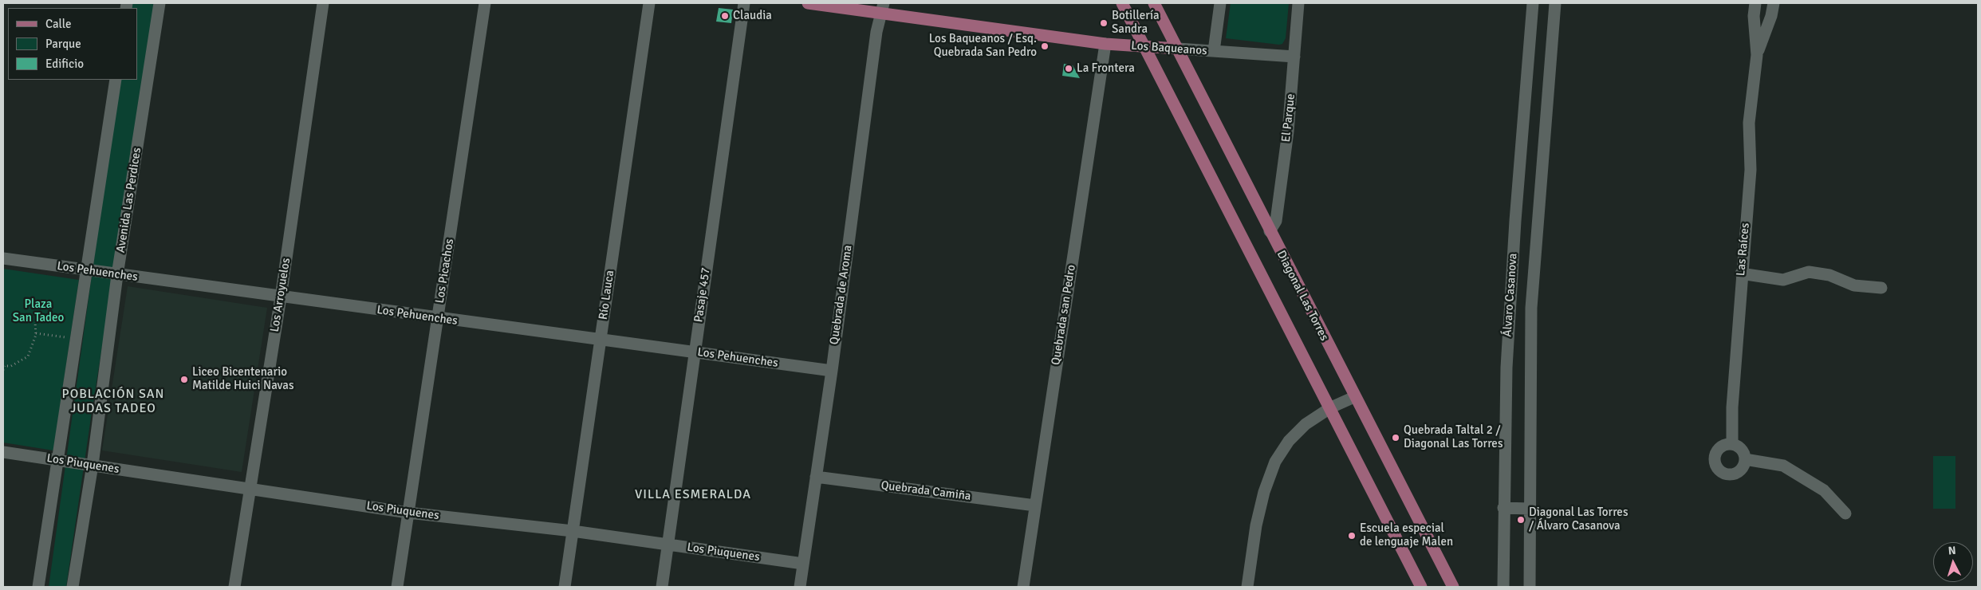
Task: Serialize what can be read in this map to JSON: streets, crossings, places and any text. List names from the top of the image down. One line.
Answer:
{"streets":{"main road":["Los Baqueanos","Diagonal Las Torres"],"street":["El Parque","Avenida Las Perdices","Las Raíces","Los Picachos","Los Pehuenches","Los Arroyuelos","Río Lauca","Pasaje 457","Quebrada de Aroma","Álvaro Casanova","Quebrada san Pedro","Los Piuquenes","Quebrada Camiña"]},"crossings":[["Los Baqueanos","El Parque"],["Los Baqueanos","Quebrada de Aroma"],["Los Baqueanos","Diagonal Las Torres"],["Los Baqueanos","Quebrada san Pedro"],["El Parque","Diagonal Las Torres"],["Avenida Las Perdices","Los Pehuenches"],["Avenida Las Perdices","Los Piuquenes"],["Los Picachos","Los Pehuenches"],["Los Picachos","Los Piuquenes"],["Los Pehuenches","Los Arroyuelos"],["Los Pehuenches","Río Lauca"],["Los Pehuenches","Pasaje 457"],["Los Pehuenches","Quebrada de Aroma"],["Los Arroyuelos","Los Piuquenes"],["Río Lauca","Los Piuquenes"],["Pasaje 457","Los Piuquenes"],["Quebrada de Aroma","Los Piuquenes"],["Quebrada de Aroma","Quebrada Camiña"],["Quebrada san Pedro","Quebrada Camiña"]],"districts":["POBLACIÓN SAN JUDAS TADEO","VILLA ESMERALDA"],"parks":["Plaza San Tadeo"],"places":["Claudia","Botillería Sandra","Los Baqueanos / Esq. Quebrada San Pedro","La Frontera","Liceo Bicentenario Matilde Huici Navas","Quebrada Taltal 2 / Diagonal Las Torres","Diagonal Las Torres / Álvaro Casanova","Escuela especial de lenguaje Malen"],"legend":["Calle","Parque","Edificio"],"north":"top"}
